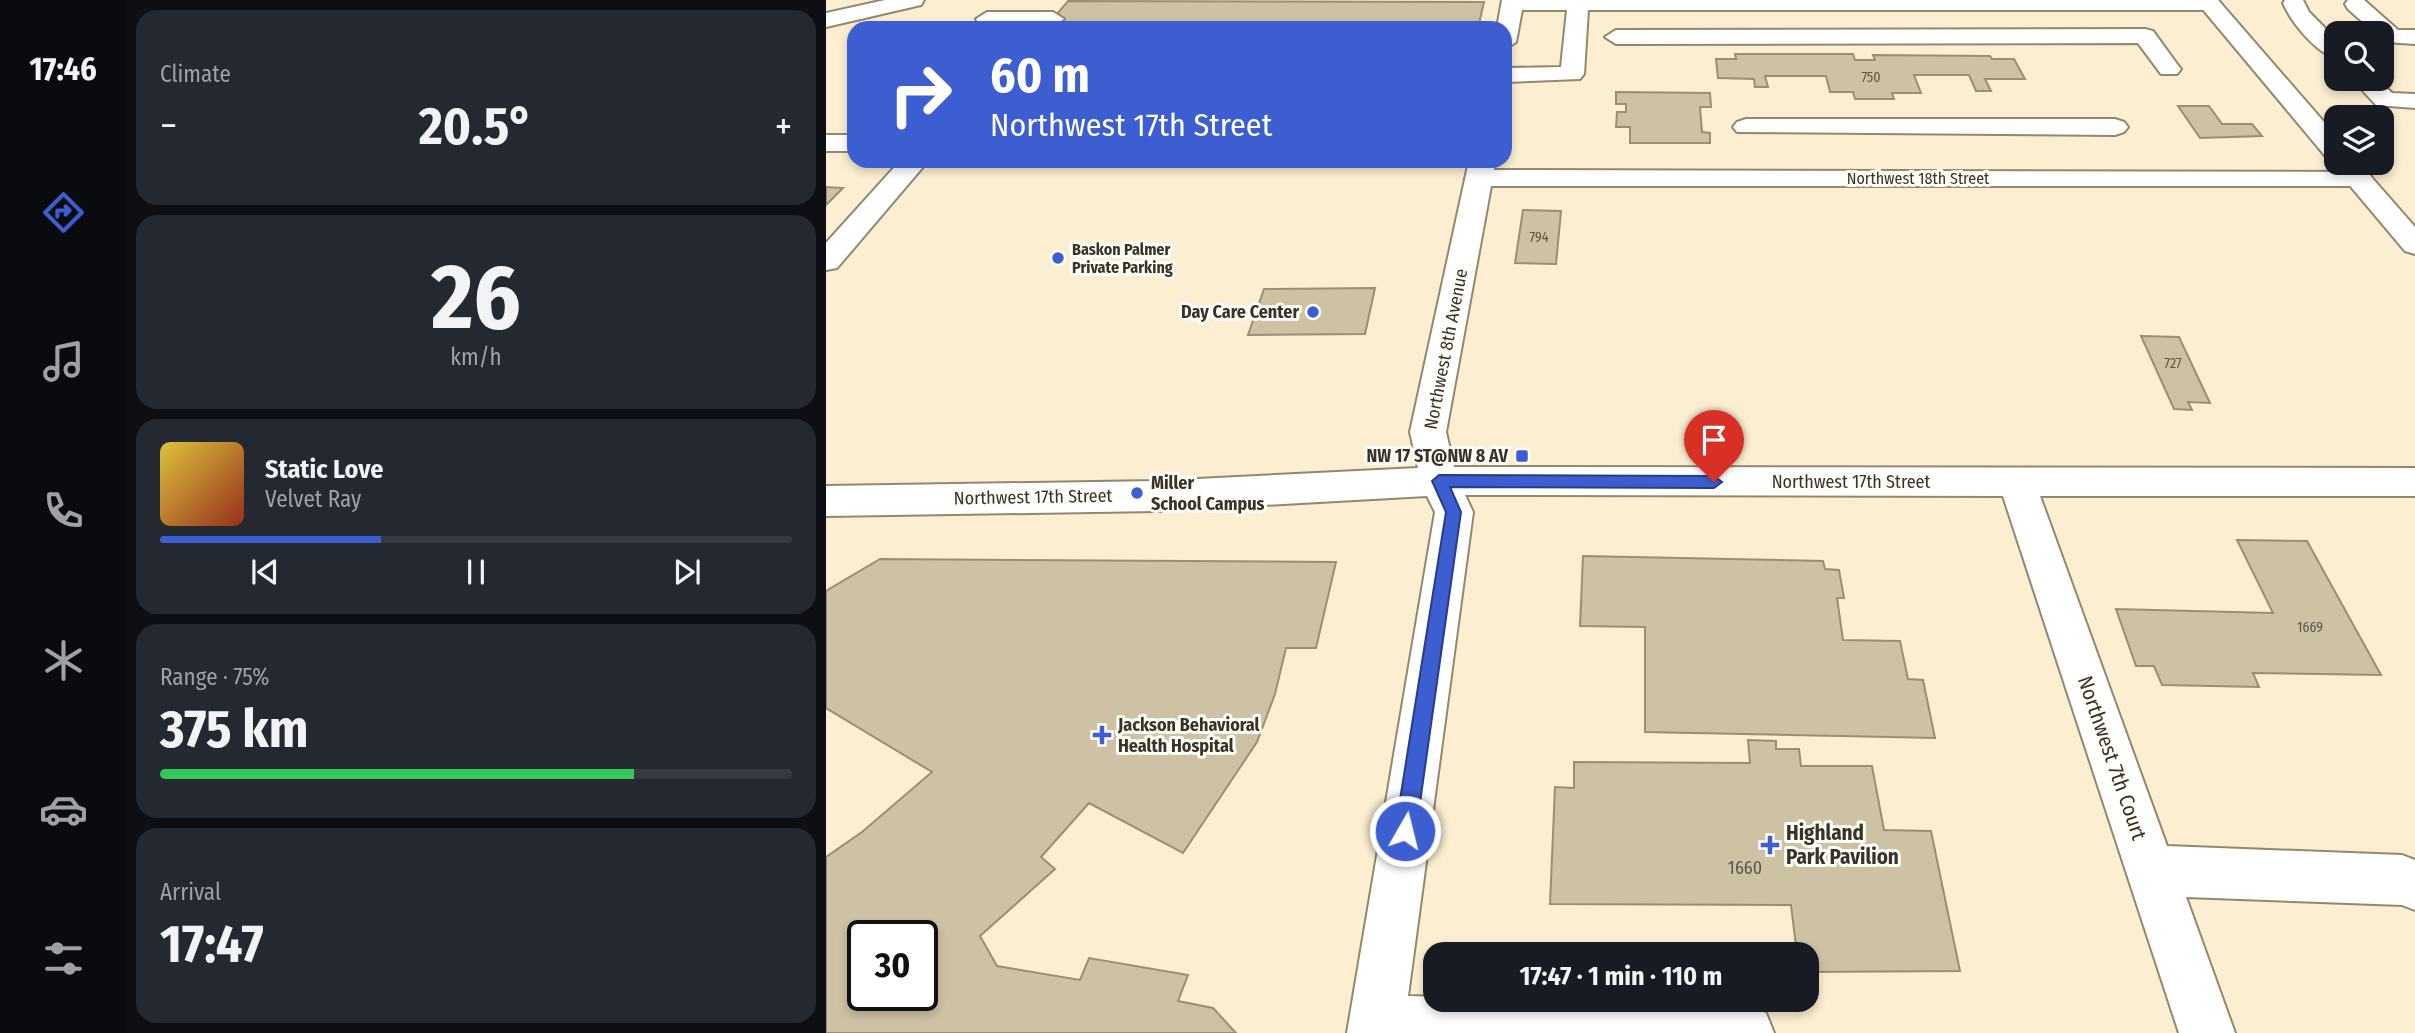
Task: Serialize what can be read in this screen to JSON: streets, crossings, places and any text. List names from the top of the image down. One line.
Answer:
{"streets":{"street":["Northwest 18th Street","Northwest 8th Avenue","Northwest 17th Street","Northwest 7th Court"]},"crossings":[["Northwest 18th Street","Northwest 8th Avenue"],["Northwest 8th Avenue","Northwest 17th Street"],["Northwest 17th Street","Northwest 7th Court"]],"places":{"other":["Baskon Palmer Private Parking","Day Care Center","Miller School Campus"],"transit":["NW 17 ST@NW 8 AV"],"health":["Jackson Behavioral Health Hospital","Highland Park Pavilion"]},"house_numbers":["750","794","727","1669","1660"],"page":{"tabs":"17:46","tile":["Climate",["26","km/h"],["Range · 75%","375 km"],["Arrival","17:47"]],"turn":["60 m","Northwest 17th Street"],"heat":["−","20.5°","+"],"song":["Static Love","Velvet Ray"],"limit":"30","trip":"17:47 · 1 min · 110 m"}}
